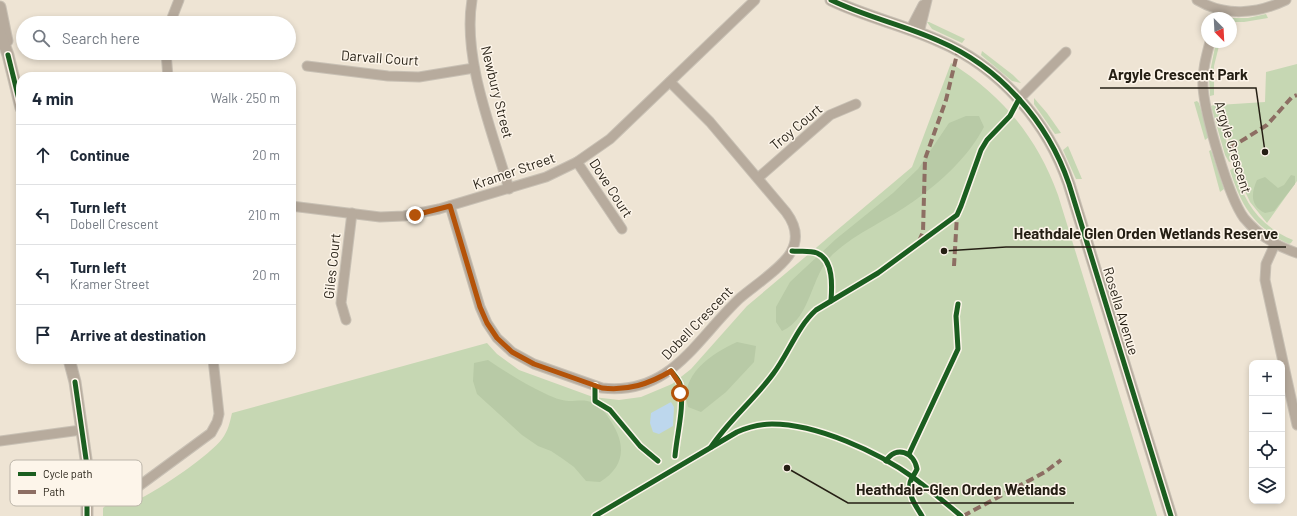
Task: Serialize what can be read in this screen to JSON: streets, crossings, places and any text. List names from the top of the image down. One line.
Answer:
{"streets":{"street":["Darvall Court","Newbury Street","Troy Court","Argyle Crescent","Kramer Street","Dove Court","Giles Court","Rosella Avenue","Dobell Crescent"]},"crossings":[["Darvall Court","Newbury Street"],["Newbury Street","Kramer Street"],["Troy Court","Dobell Crescent"],["Kramer Street","Dove Court"],["Kramer Street","Giles Court"],["Kramer Street","Dobell Crescent"]],"places":["Argyle Crescent Park","Heathdale Glen Orden Wetlands Reserve","Heathdale-Glen Orden Wetlands"],"legend":["Cycle path","Path"],"north":"bottom right","page":{"search":"Search here","heading":["4 min","Walk · 250 m"],"list":[["Continue","20 m"],["Turn left","Dobell Crescent","210 m"],["Turn left","Kramer Street","20 m"],"Arrive at destination"],"map_buttons":["+","−"]}}
